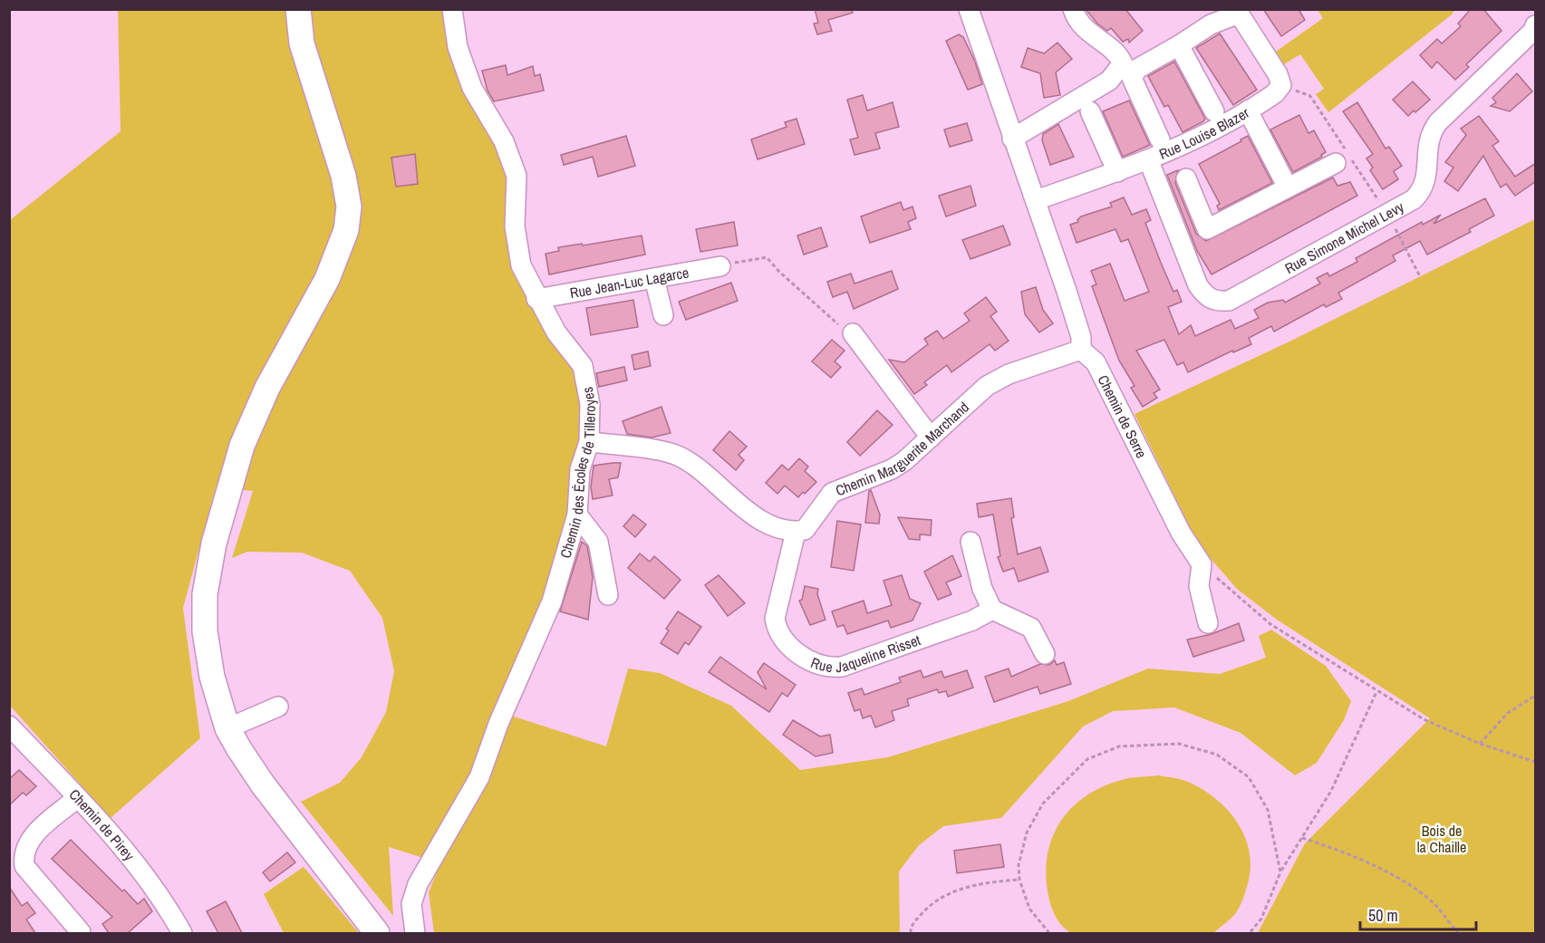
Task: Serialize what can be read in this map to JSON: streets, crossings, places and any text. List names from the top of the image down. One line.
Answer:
{"streets":{"street":["Rue Louise Blazer","Rue Simone Michel Levy","Rue Jean-Luc Lagarce","Chemin de Serre","Chemin Marguerite Marchand","Chemin des Écoles de Tilleroyes","Rue Jaqueline Risset","Chemin de Pirey"]},"crossings":[["Rue Louise Blazer","Rue Simone Michel Levy"],["Rue Jean-Luc Lagarce","Chemin des Écoles de Tilleroyes"],["Chemin de Serre","Chemin Marguerite Marchand"],["Chemin Marguerite Marchand","Rue Jaqueline Risset"]],"parks":["Bois de la Chaille"],"scale_bar":"50 m"}
